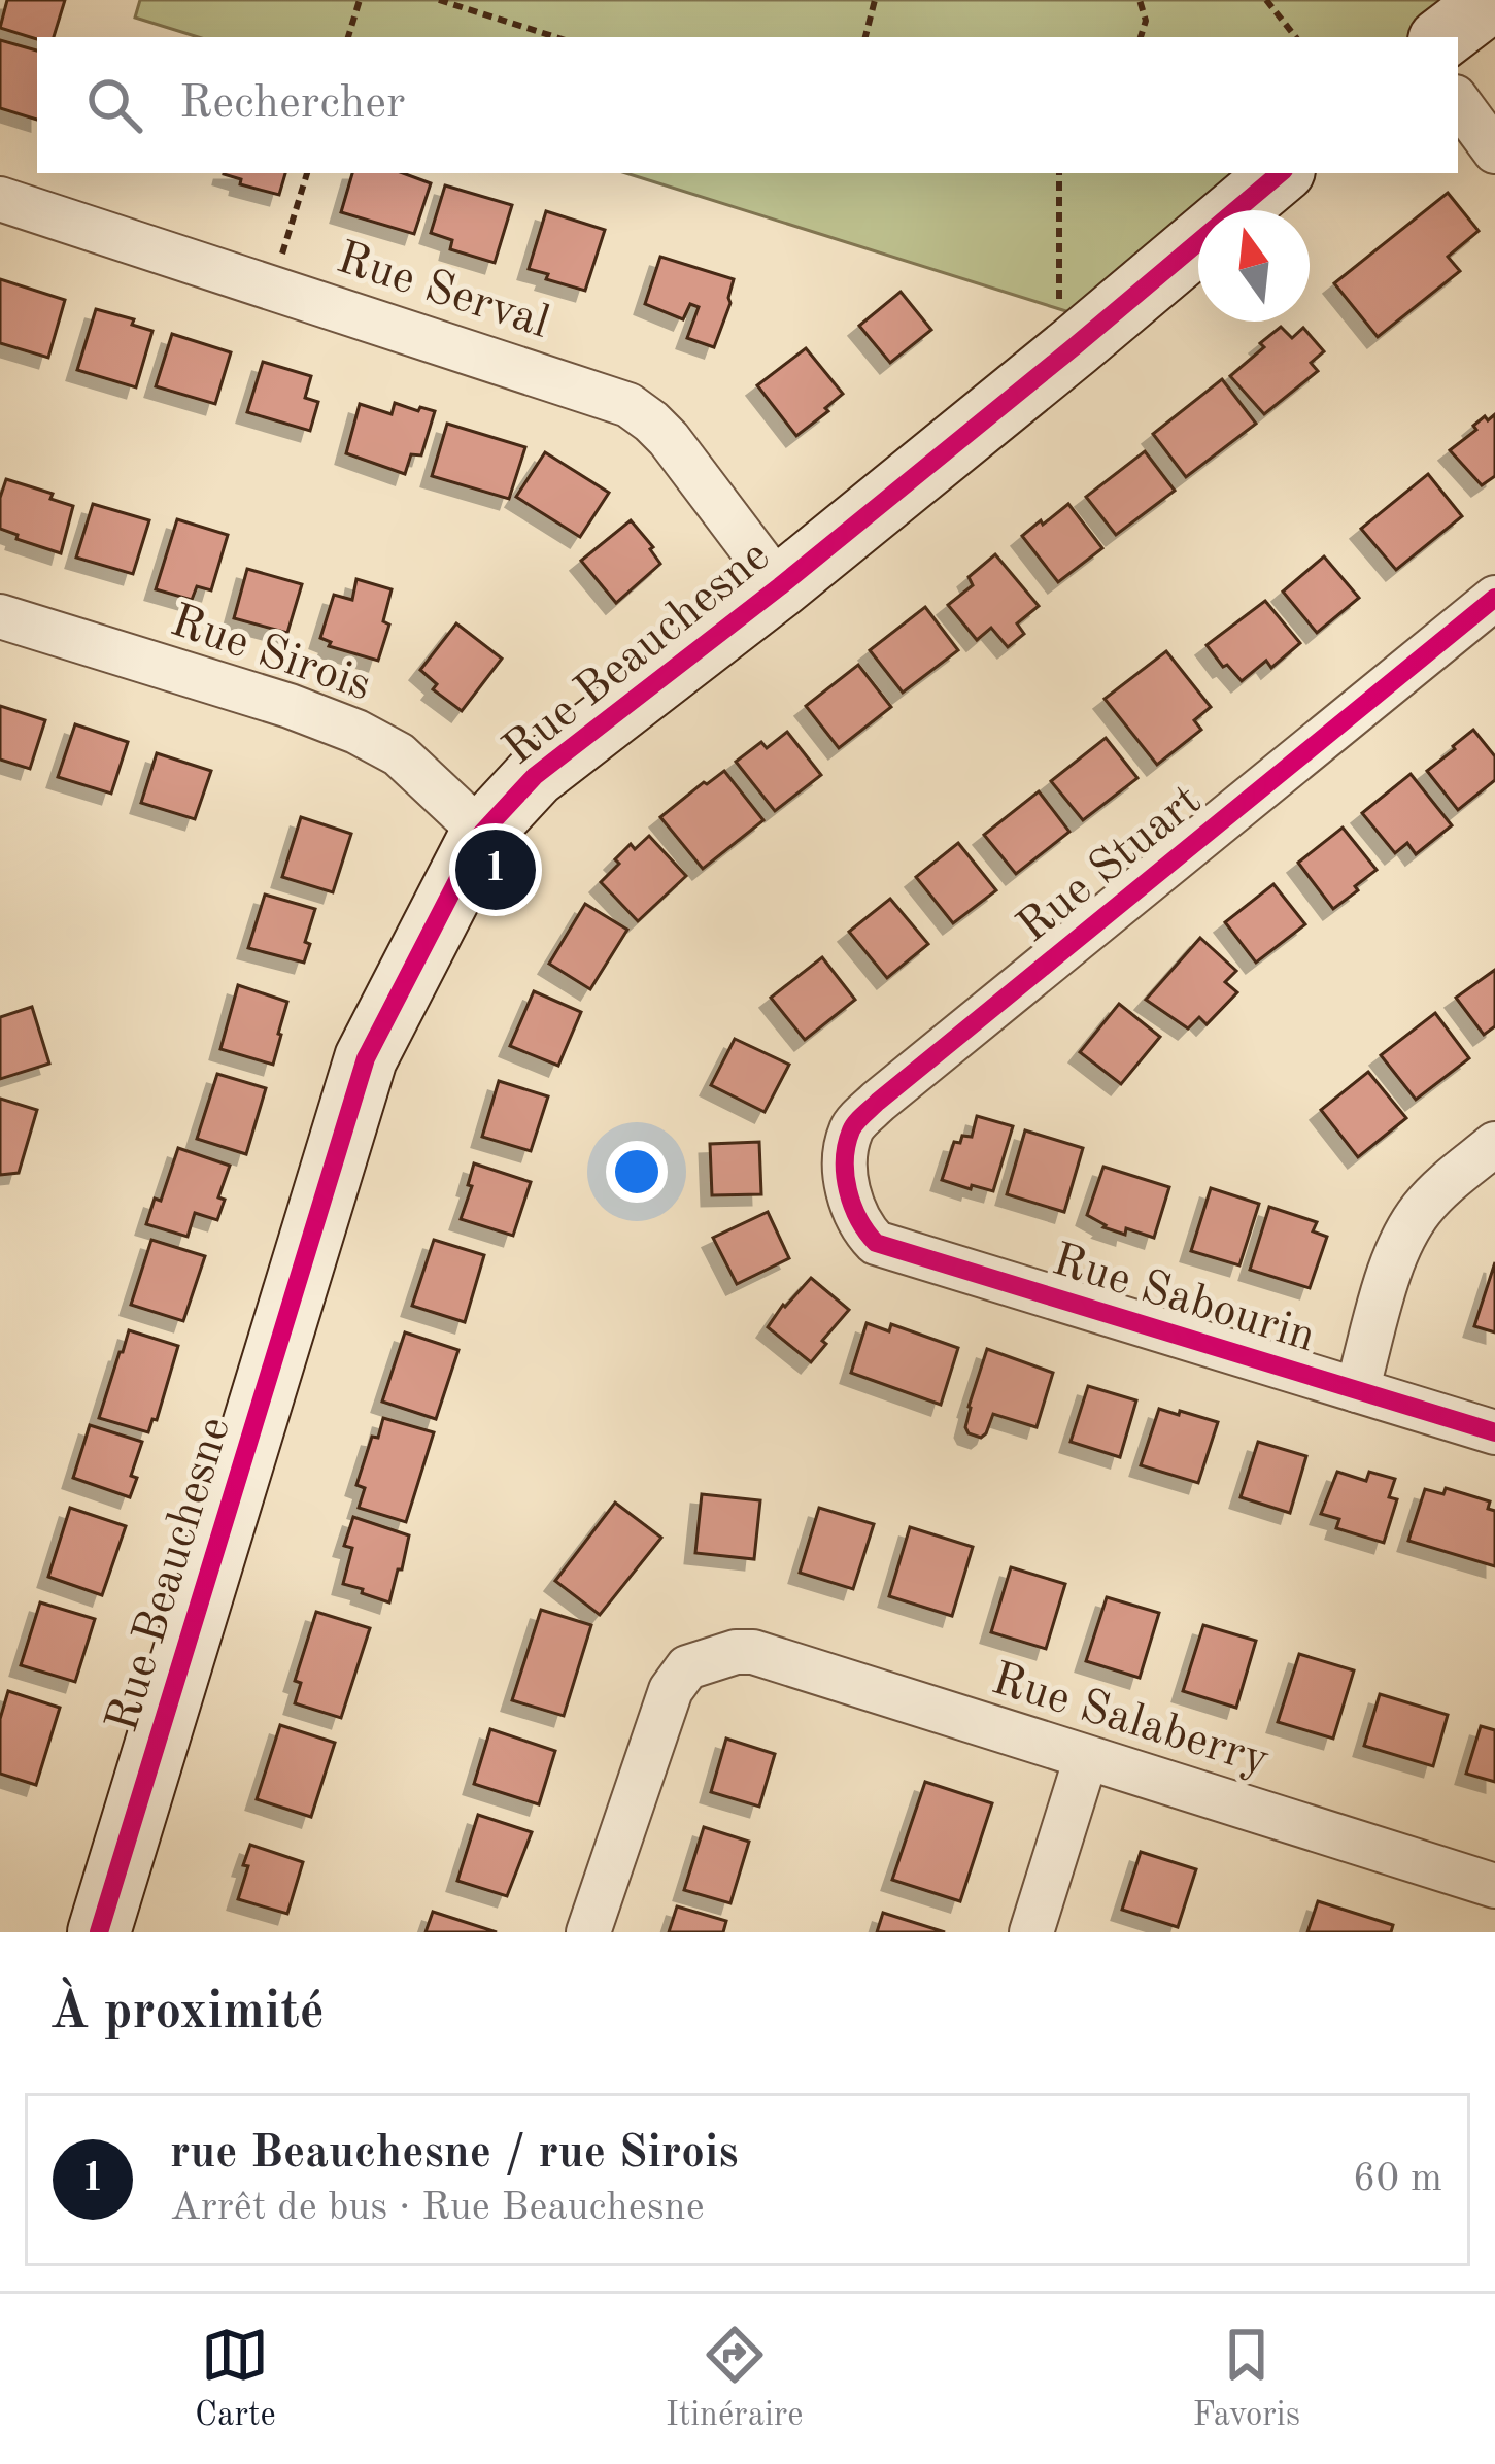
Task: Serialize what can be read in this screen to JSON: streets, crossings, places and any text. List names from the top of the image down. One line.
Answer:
{"streets":{"street":["Rue Serval","Rue Sirois","Rue Beauchesne","Rue Stuart","Rue Sabourin","Rue Salaberry"]},"crossings":[["Rue Serval","Rue Beauchesne"],["Rue Sirois","Rue Beauchesne"],["Rue Stuart","Rue Sabourin"]],"north":"top","page":{"search":"Rechercher","pins":"1","heading":"À proximité","list":[{"mark":"1","name":"rue Beauchesne / rue Sirois","note":"Arrêt de bus · Rue Beauchesne","value":"60 m"}],"nav":["Carte","Itinéraire","Favoris"]}}
